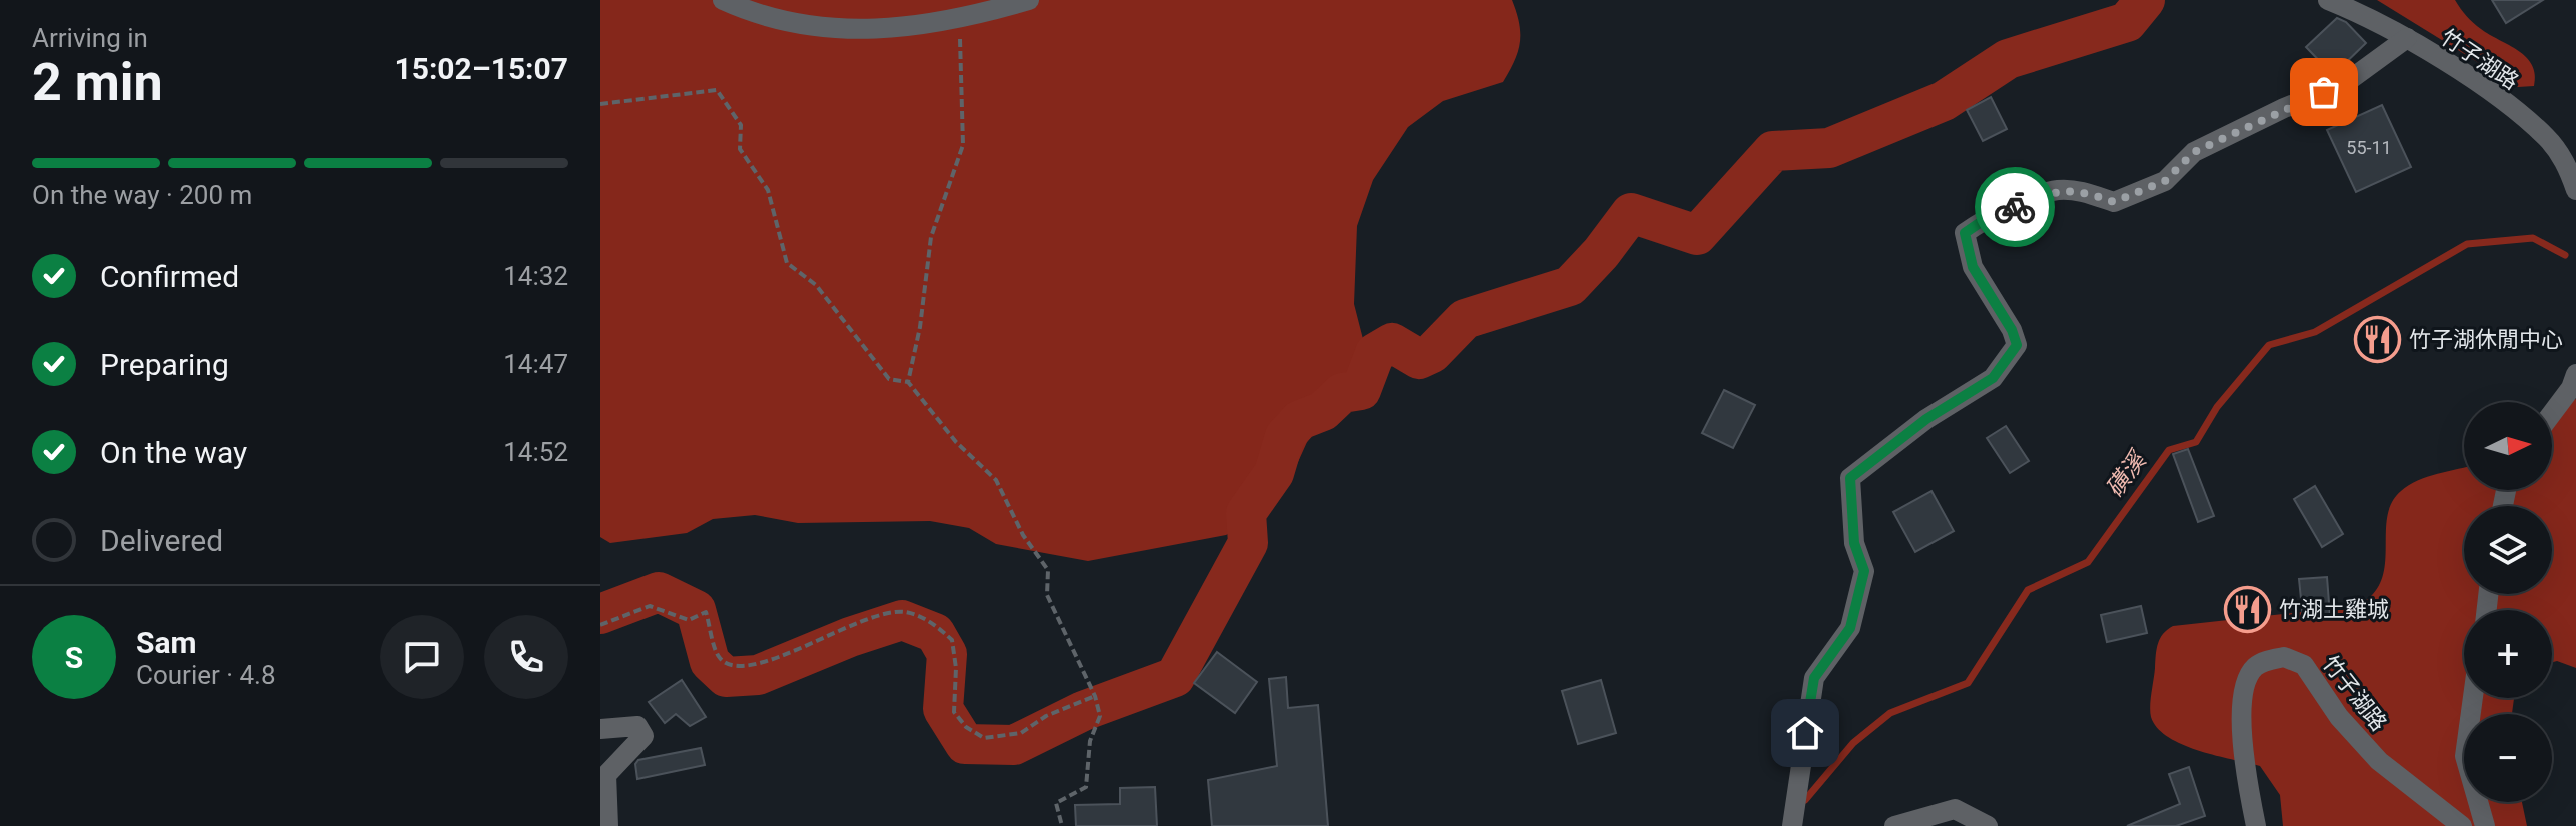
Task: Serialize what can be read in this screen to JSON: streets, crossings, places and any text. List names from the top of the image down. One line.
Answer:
{"streets":{"street":["竹子湖路"]},"water":["磺溪"],"places":{"restaurant":["竹子湖休閒中心","竹湖土雞城"]},"house_numbers":["55-11"],"north":"right","page":{"heading":["2 min","Arriving in","15:02–15:07"],"panel":["Sam","Courier · 4.8"],"bar":"On the way · 200 m","list":[["Confirmed","14:32"],["Preparing","14:47"],["On the way","14:52"],"Delivered"],"map_buttons":["+","−"],"round":"S"}}
